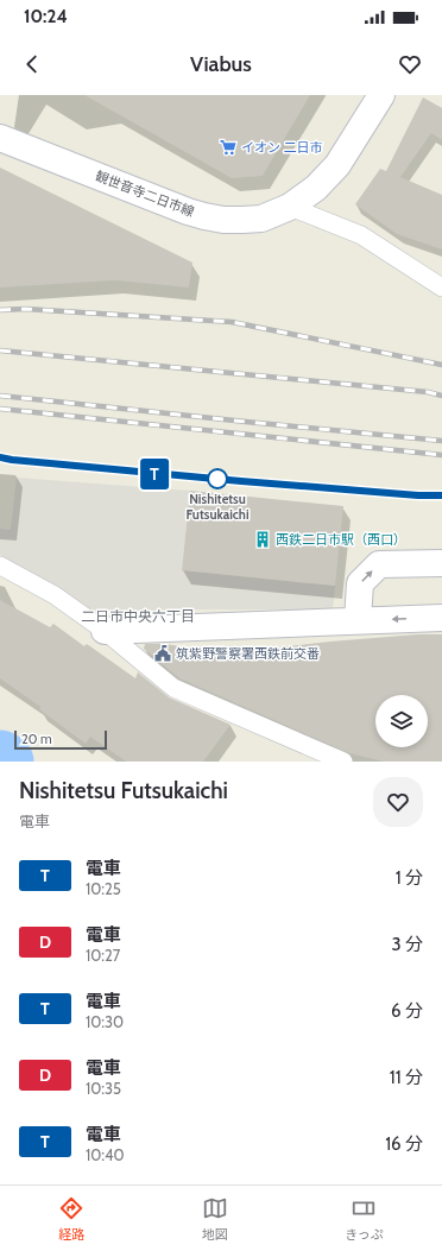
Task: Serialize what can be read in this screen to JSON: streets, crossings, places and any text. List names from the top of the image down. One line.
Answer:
{"streets":{"street":["観世音寺二日市線"]},"districts":["二日市中央六丁目"],"places":{"supermarket":["イオン 二日市"],"other":["Nishitetsu Futsukaichi"],"building":["西鉄二日市駅（西口）"],"public building":["筑紫野警察署西鉄前交番"]},"scale_bar":"20 m","page":{"status":"10:24","header":"Viabus","on_map":"T","scale":"20 m","heading":["Nishitetsu Futsukaichi","電車"],"list":[{"mark":"T","name":"電車","note":"10:25","value":"1 分"},{"mark":"D","name":"電車","note":"10:27","value":"3 分"},{"mark":"T","name":"電車","note":"10:30","value":"6 分"},{"mark":"D","name":"電車","note":"10:35","value":"11 分"},{"mark":"T","name":"電車","note":"10:40","value":"16 分"}],"tabs":["経路","地図","きっぷ"]}}
